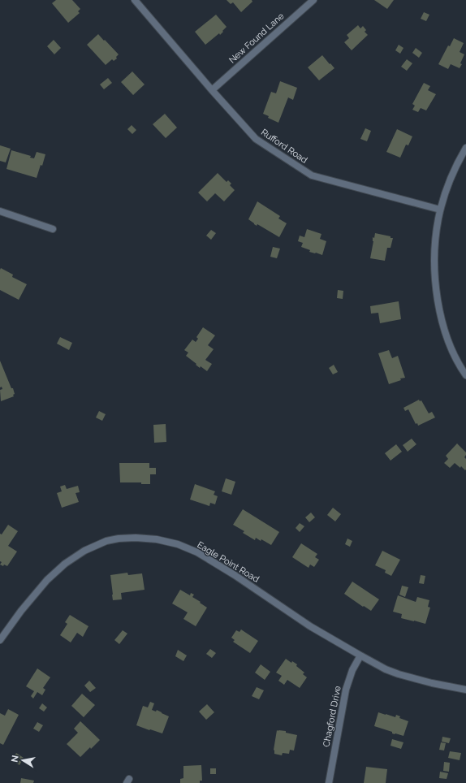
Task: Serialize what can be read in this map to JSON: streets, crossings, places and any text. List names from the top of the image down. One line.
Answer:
{"streets":{"street":["New Found Lane","Rufford Road","Eagle Point Road","Chagford Drive"]},"crossings":[["New Found Lane","Rufford Road"],["Eagle Point Road","Chagford Drive"]],"north":"left"}
